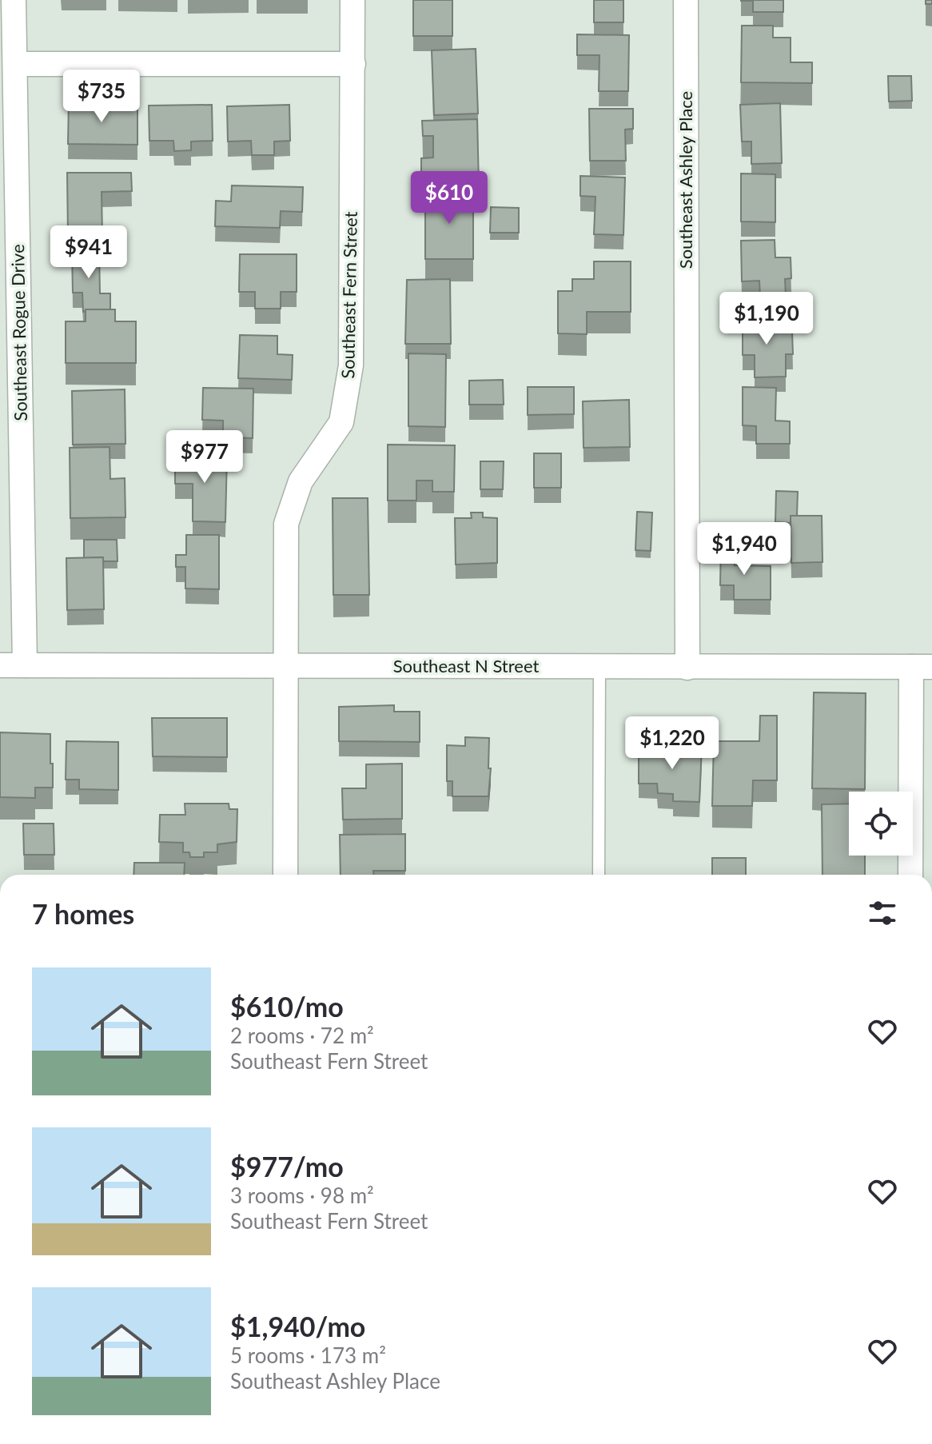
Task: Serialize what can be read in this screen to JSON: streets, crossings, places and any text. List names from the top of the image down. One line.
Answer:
{"streets":{"street":["Southeast Ashley Place","Southeast Fern Street","Southeast Rogue Drive","Southeast N Street"]},"crossings":[["Southeast Ashley Place","Southeast N Street"],["Southeast Fern Street","Southeast N Street"],["Southeast Rogue Drive","Southeast N Street"]],"page":{"price":["$735","$610","$941","$1,190","$977","$1,940","$1,220"],"heading":"7 homes","list":[{"name":"$610/mo","note":"2 rooms · 72 m² · Southeast Fern Street"},{"name":"$977/mo","note":"3 rooms · 98 m² · Southeast Fern Street"},{"name":"$1,940/mo","note":"5 rooms · 173 m² · Southeast Ashley Place"}]}}
